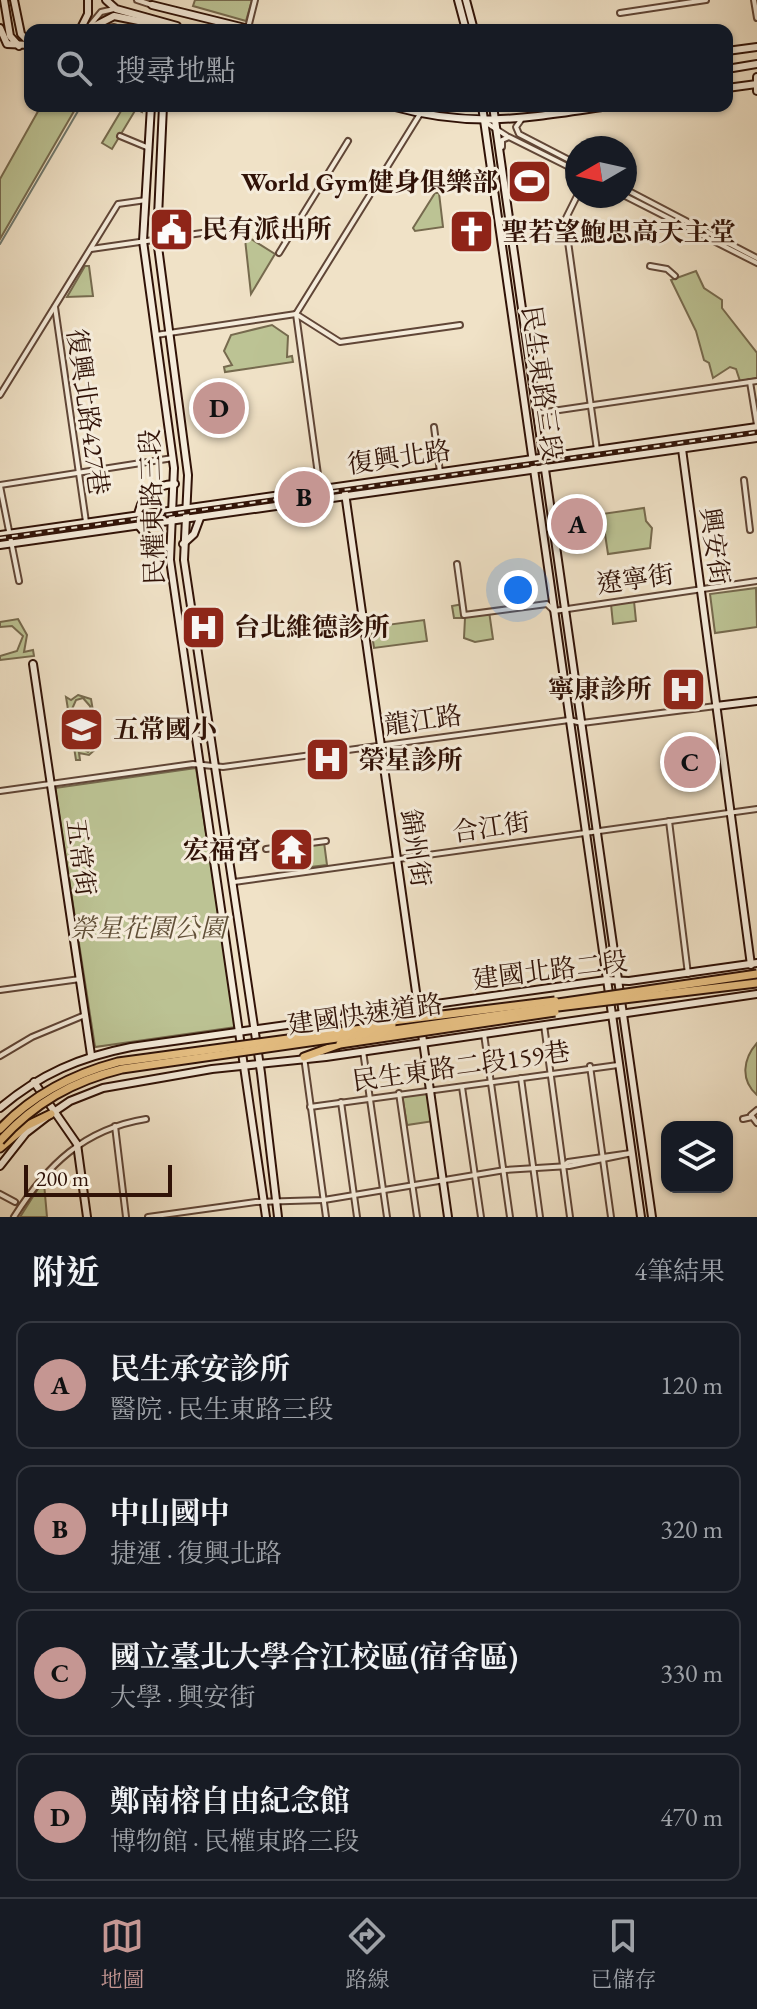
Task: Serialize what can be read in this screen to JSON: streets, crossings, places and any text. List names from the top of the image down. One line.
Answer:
{"streets":{"highway":["建國快速道路"],"street":["民生東路三段","復興北路427巷","復興北路","民權東路三段","興安街","遼寧街","龍江路","合江街","錦州街","五常街","建國北路二段","民生東路二段159巷"]},"crossings":[["民生東路三段","復興北路"],["民生東路三段","遼寧街"],["民生東路三段","龍江路"],["民生東路三段","合江街"],["民生東路三段","建國北路二段"],["民生東路三段","民生東路二段159巷"],["復興北路427巷","復興北路"],["復興北路","民權東路三段"],["復興北路","興安街"],["復興北路","錦州街"],["民權東路三段","龍江路"],["民權東路三段","合江街"],["民權東路三段","建國北路二段"],["興安街","遼寧街"],["興安街","龍江路"],["興安街","合江街"],["興安街","建國北路二段"],["龍江路","錦州街"],["龍江路","五常街"],["合江街","錦州街"],["錦州街","建國北路二段"],["錦州街","民生東路二段159巷"],["五常街","建國北路二段"]],"parks":["榮星花園公園"],"places":{"sports":["World Gym健身俱樂部"],"public building":["民有派出所"],"church":["聖若望鮑思高天主堂"],"hospital":["台北維德診所","寧康診所","榮星診所"],"school or university":["五常國小"],"temple":["宏福宮"]},"scale_bar":"200 m","north":"left","page":{"search":"搜尋地點","pins":["D","B","A","C"],"scale":"200 m","heading":["附近","4筆結果"],"list":[{"mark":"A","name":"民生承安診所","note":"醫院 · 民生東路三段","value":"120 m"},{"mark":"B","name":"中山國中","note":"捷運 · 復興北路","value":"320 m"},{"mark":"C","name":"國立臺北大學合江校區(宿舍區)","note":"大學 · 興安街","value":"330 m"},{"mark":"D","name":"鄭南榕自由紀念館","note":"博物館 · 民權東路三段","value":"470 m"}],"nav":["地圖","路線","已儲存"]}}
